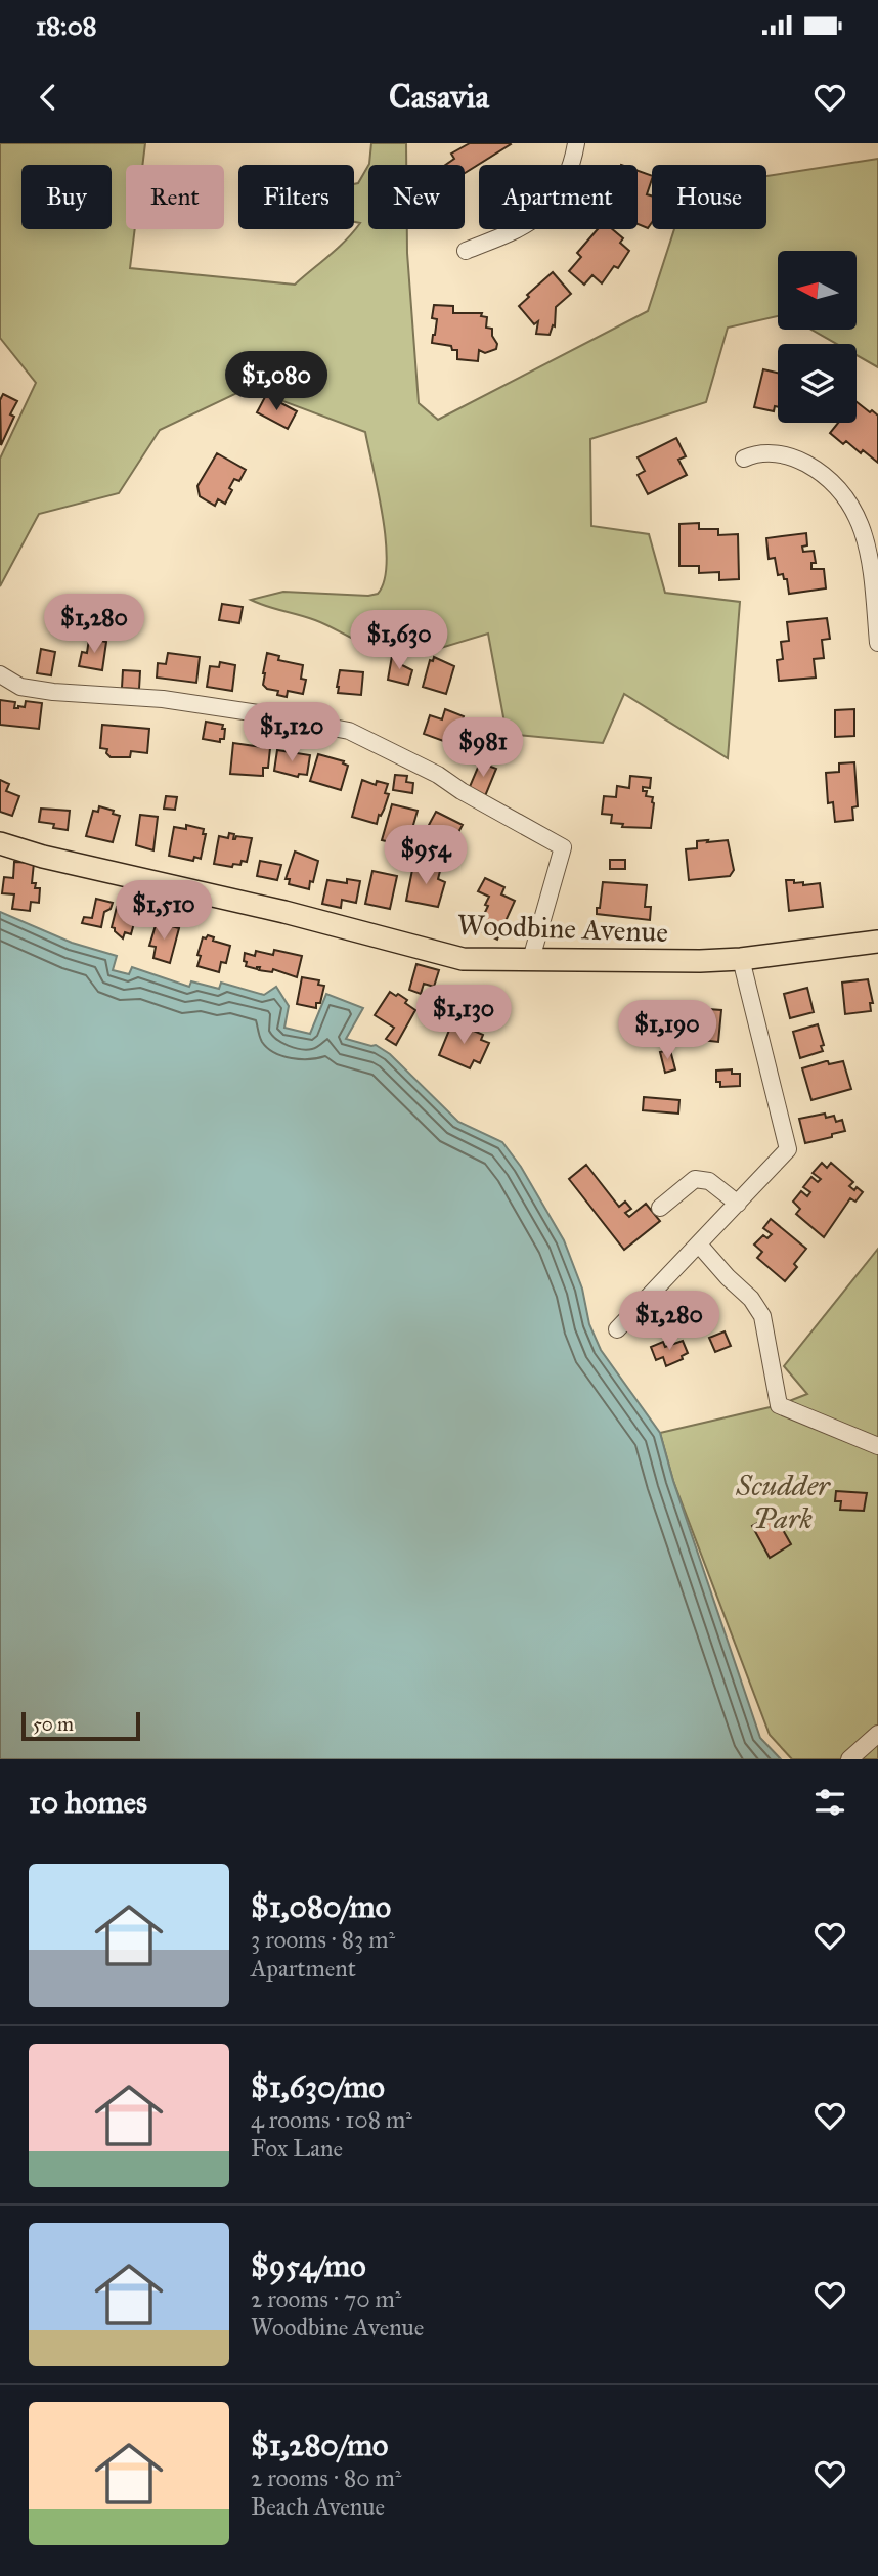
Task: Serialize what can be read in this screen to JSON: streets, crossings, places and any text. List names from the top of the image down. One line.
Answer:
{"streets":{"main road":["Woodbine Avenue"]},"parks":["Scudder Park"],"scale_bar":"50 m","north":"left","page":{"status":"18:08","header":"Casavia","chip":["Buy","Rent","Filters","New","Apartment","House"],"price":["$1,080","$1,280","$1,630","$1,120","$981","$954","$1,510","$1,130","$1,190","$1,280"],"scale":"50 m","heading":"10 homes","list":[{"name":"$1,080/mo","note":"3 rooms · 83 m² · Apartment"},{"name":"$1,630/mo","note":"4 rooms · 108 m² · Fox Lane"},{"name":"$954/mo","note":"2 rooms · 70 m² · Woodbine Avenue"},{"name":"$1,280/mo","note":"2 rooms · 80 m² · Beach Avenue"}]}}
